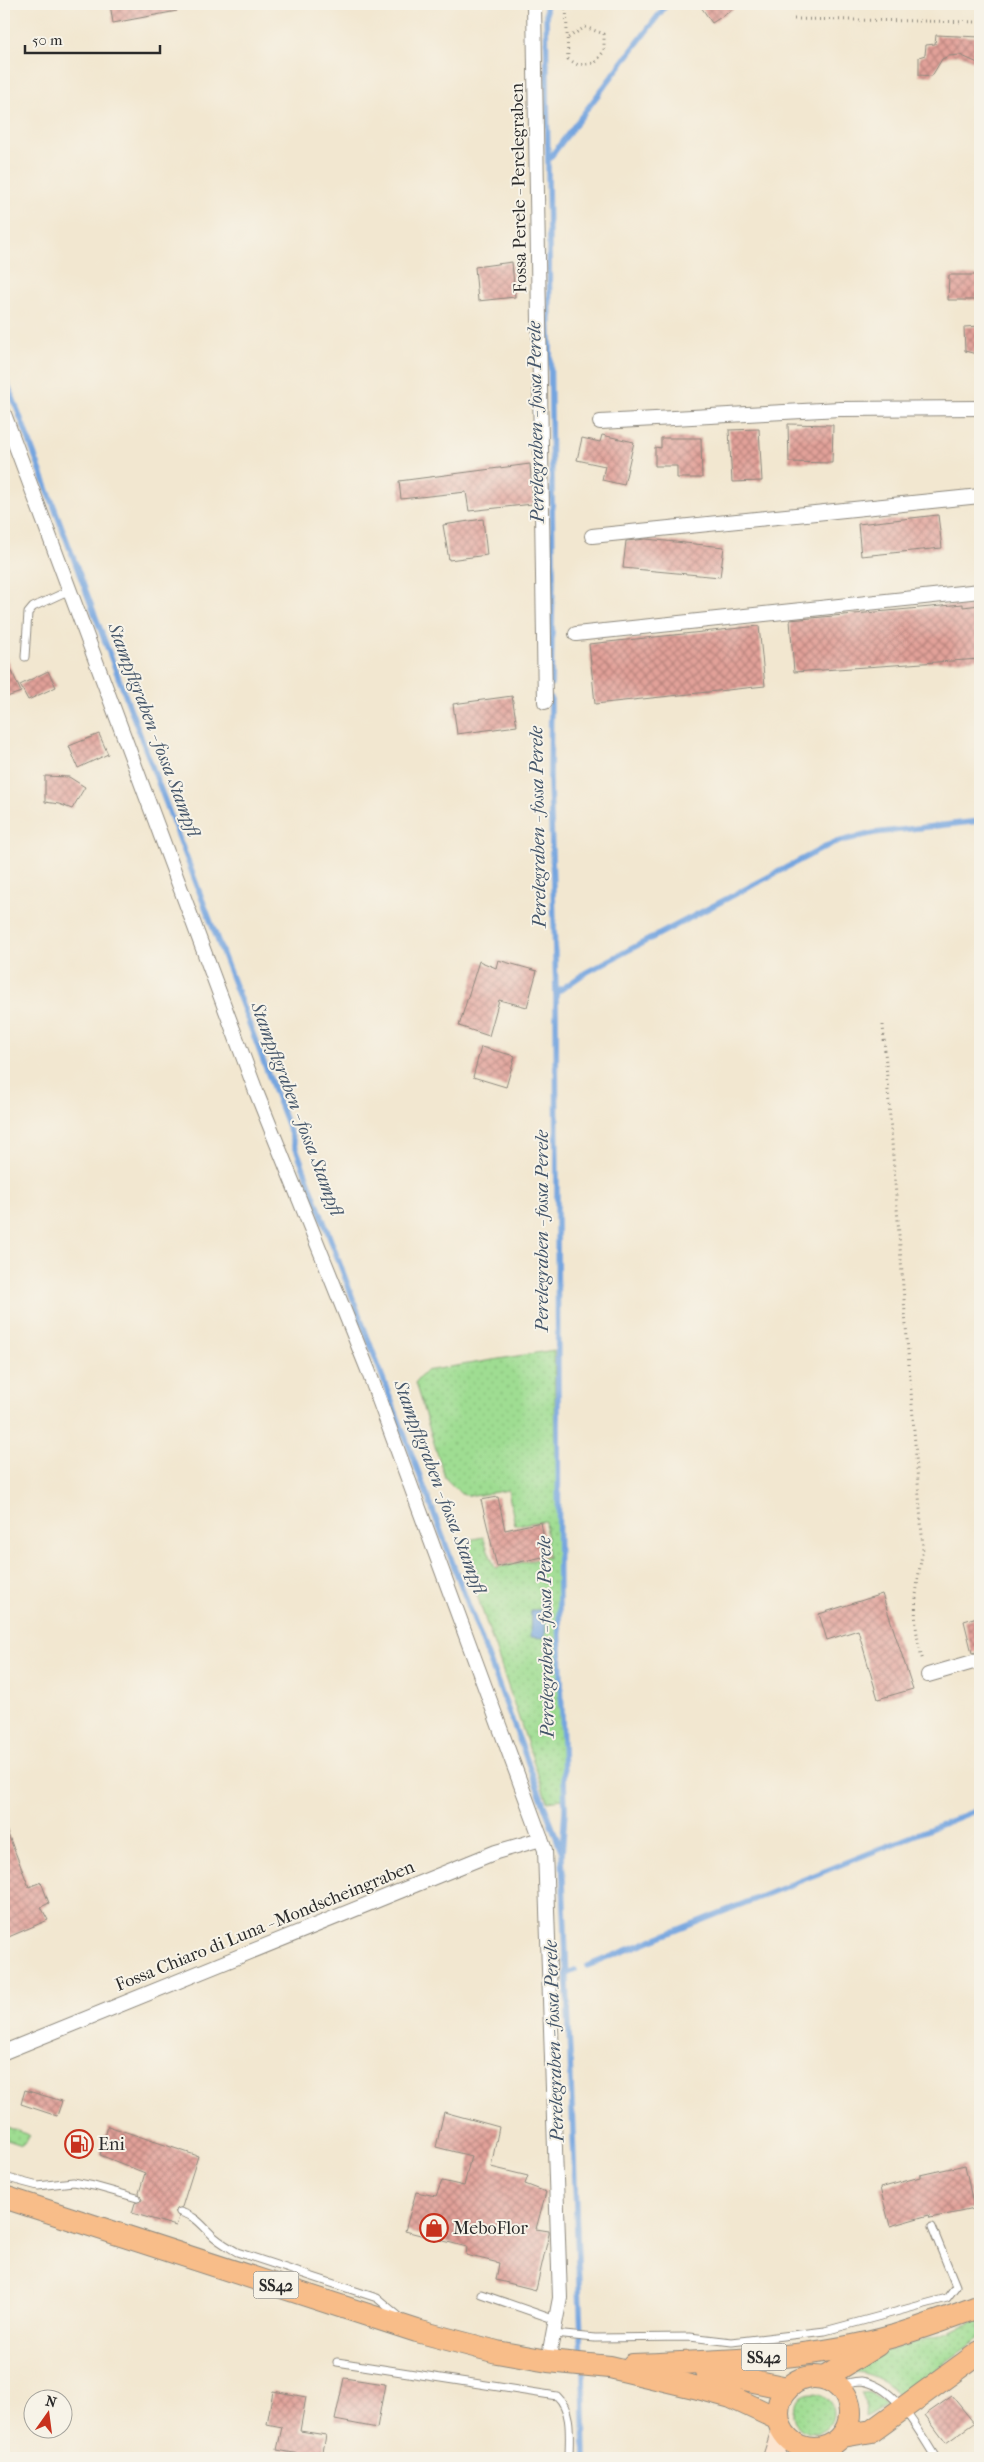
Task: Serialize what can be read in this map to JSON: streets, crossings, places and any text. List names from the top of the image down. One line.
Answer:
{"streets":{"main road":["SS42"],"street":["Fossa Perele - Perelegraben","Fossa Chiaro di Luna - Mondscheingraben"]},"water":["Perelegraben - fossa Perele","Stampflgraben - fossa Stampfl"],"places":{"fuel station":["Eni"],"shop":["MeboFlor"]},"scale_bar":"50 m","north":"top"}
